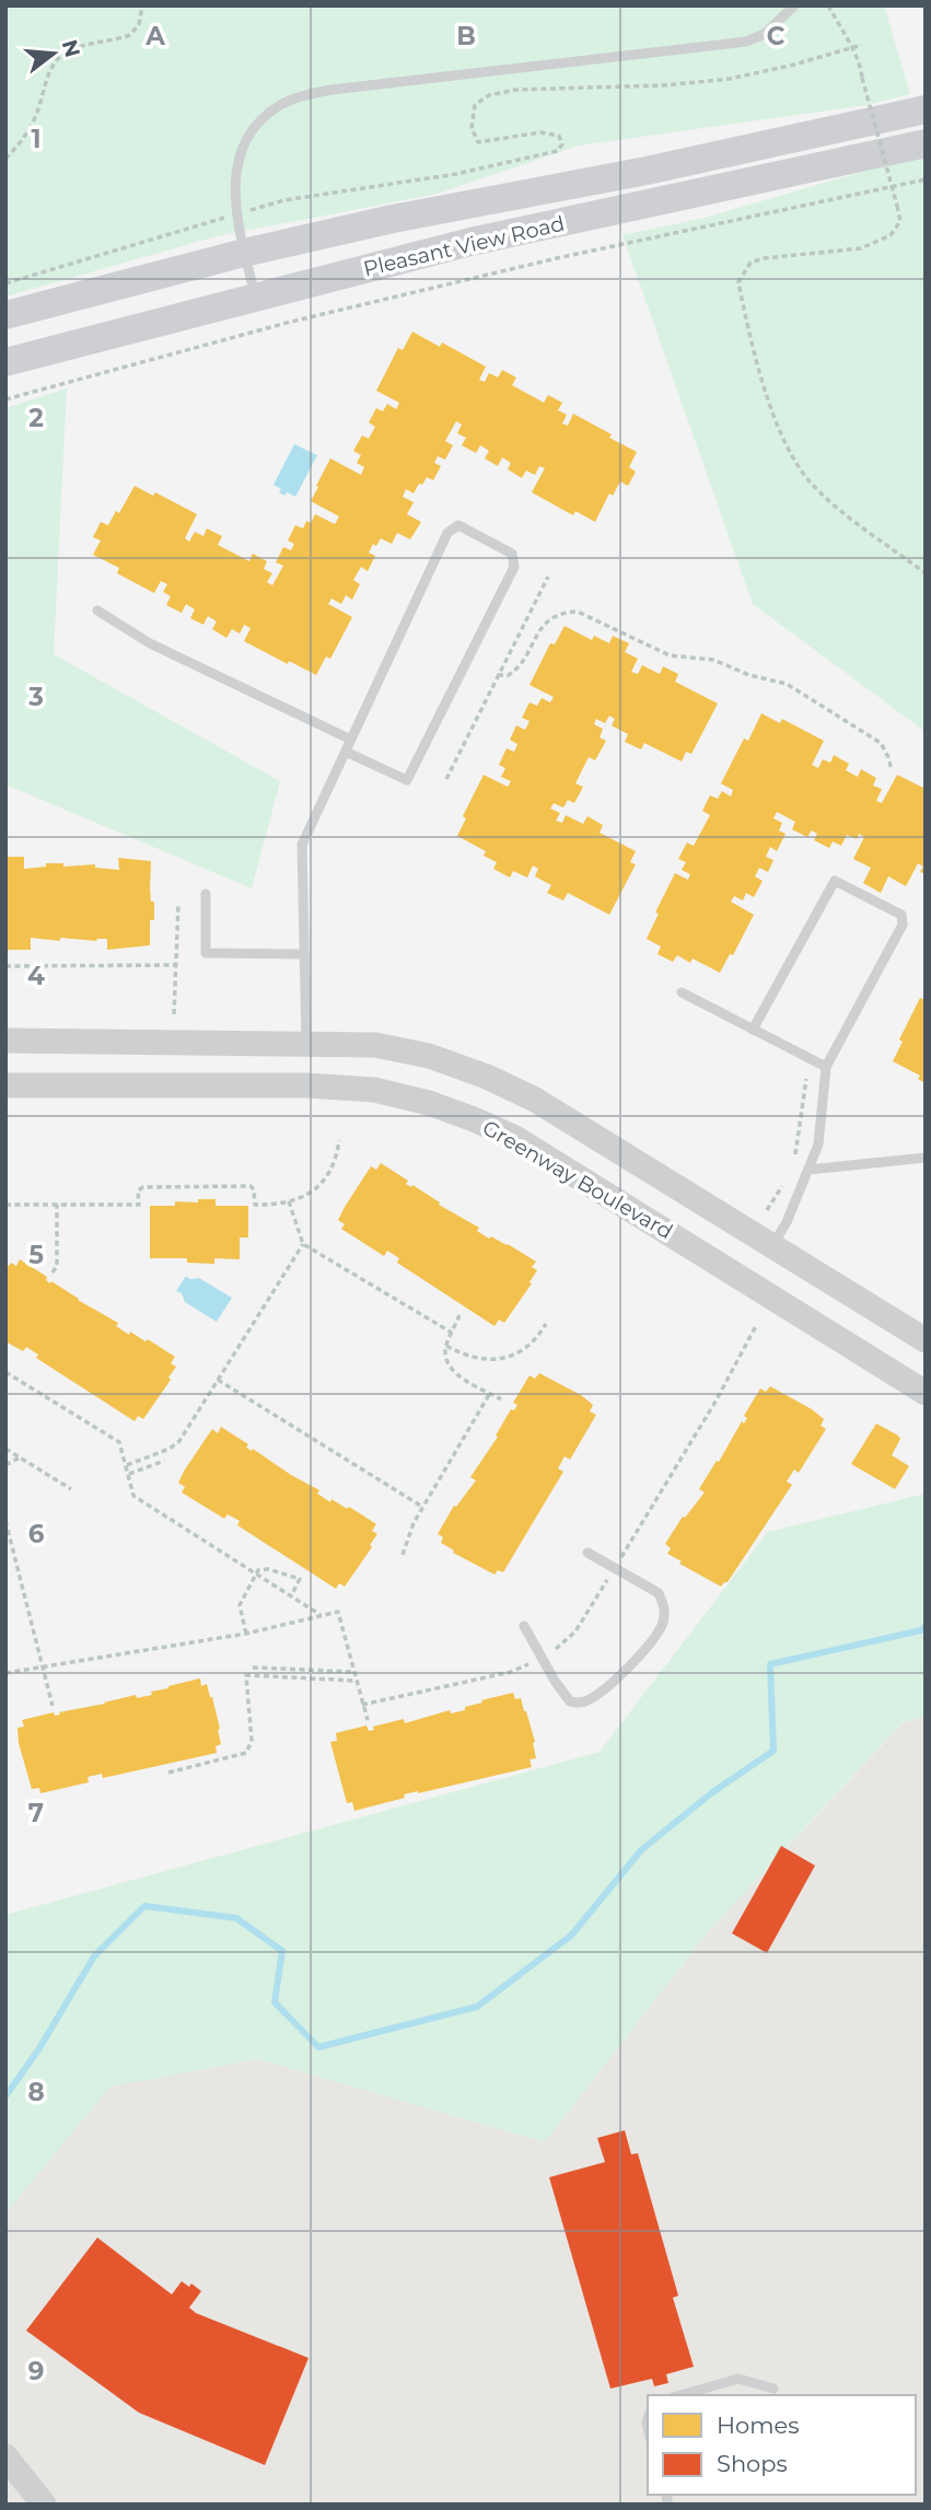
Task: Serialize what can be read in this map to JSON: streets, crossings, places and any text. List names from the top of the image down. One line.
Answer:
{"streets":{"main road":["Pleasant View Road"],"street":["Greenway Boulevard"]},"legend":["Homes","Shops"],"north":"right","grid":{"columns":["A","B","C"],"rows":["1","2","3","4","5","6","7","8","9"]}}
